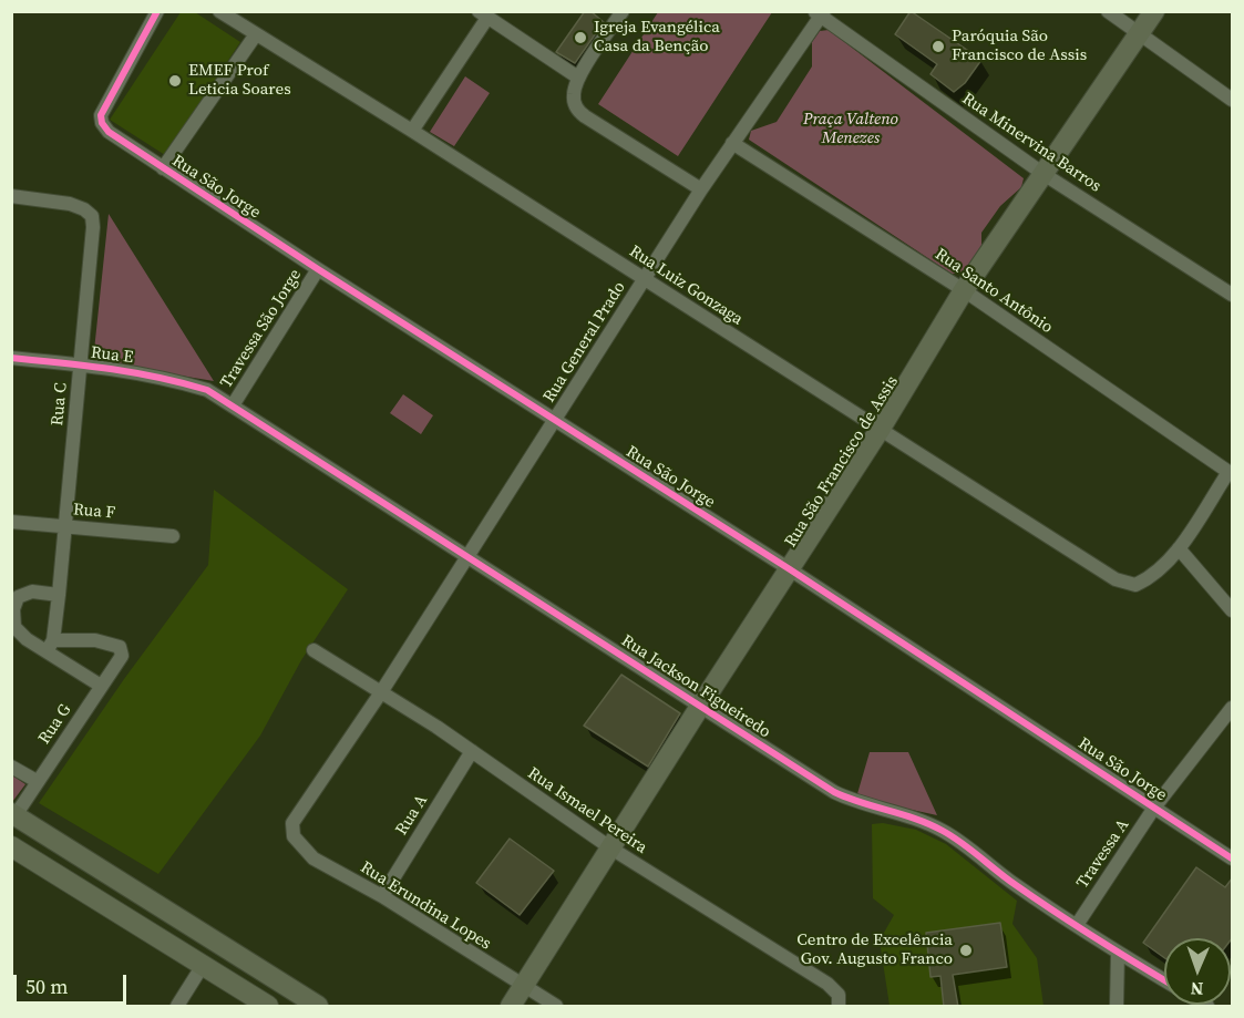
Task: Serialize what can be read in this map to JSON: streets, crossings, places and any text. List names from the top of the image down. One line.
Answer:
{"streets":{"street":["Rua Minervina Barros","Rua São Jorge","Rua Luiz Gonzaga","Rua Santo Antônio","Travessa São Jorge","Rua General Prado","Rua E","Rua C","Rua São Francisco de Assis","Rua F","Rua Jackson Figueiredo","Rua G","Rua Ismael Pereira","Rua A","Travessa A","Rua Erundina Lopes"]},"crossings":[["Rua Minervina Barros","Rua General Prado"],["Rua Minervina Barros","Rua São Francisco de Assis"],["Rua São Jorge","Travessa São Jorge"],["Rua São Jorge","Rua General Prado"],["Rua São Jorge","Rua São Francisco de Assis"],["Rua São Jorge","Travessa A"],["Rua Luiz Gonzaga","Rua General Prado"],["Rua Luiz Gonzaga","Rua São Francisco de Assis"],["Rua Santo Antônio","Rua General Prado"],["Rua Santo Antônio","Rua São Francisco de Assis"],["Travessa São Jorge","Rua Jackson Figueiredo"],["Rua General Prado","Rua Jackson Figueiredo"],["Rua General Prado","Rua Ismael Pereira"],["Rua General Prado","Rua Erundina Lopes"],["Rua E","Rua C"],["Rua E","Rua Jackson Figueiredo"],["Rua C","Rua F"],["Rua São Francisco de Assis","Rua Jackson Figueiredo"],["Rua São Francisco de Assis","Rua Ismael Pereira"],["Rua São Francisco de Assis","Rua Erundina Lopes"],["Rua Jackson Figueiredo","Travessa A"],["Rua Ismael Pereira","Rua A"],["Rua A","Rua Erundina Lopes"]],"parks":["Praça Valteno Menezes"],"places":["Igreja Evangélica Casa da Benção","Paróquia São Francisco de Assis","EMEF Prof Leticia Soares","Centro de Excelência Gov. Augusto Franco"],"scale_bar":"50 m","north":"bottom"}
